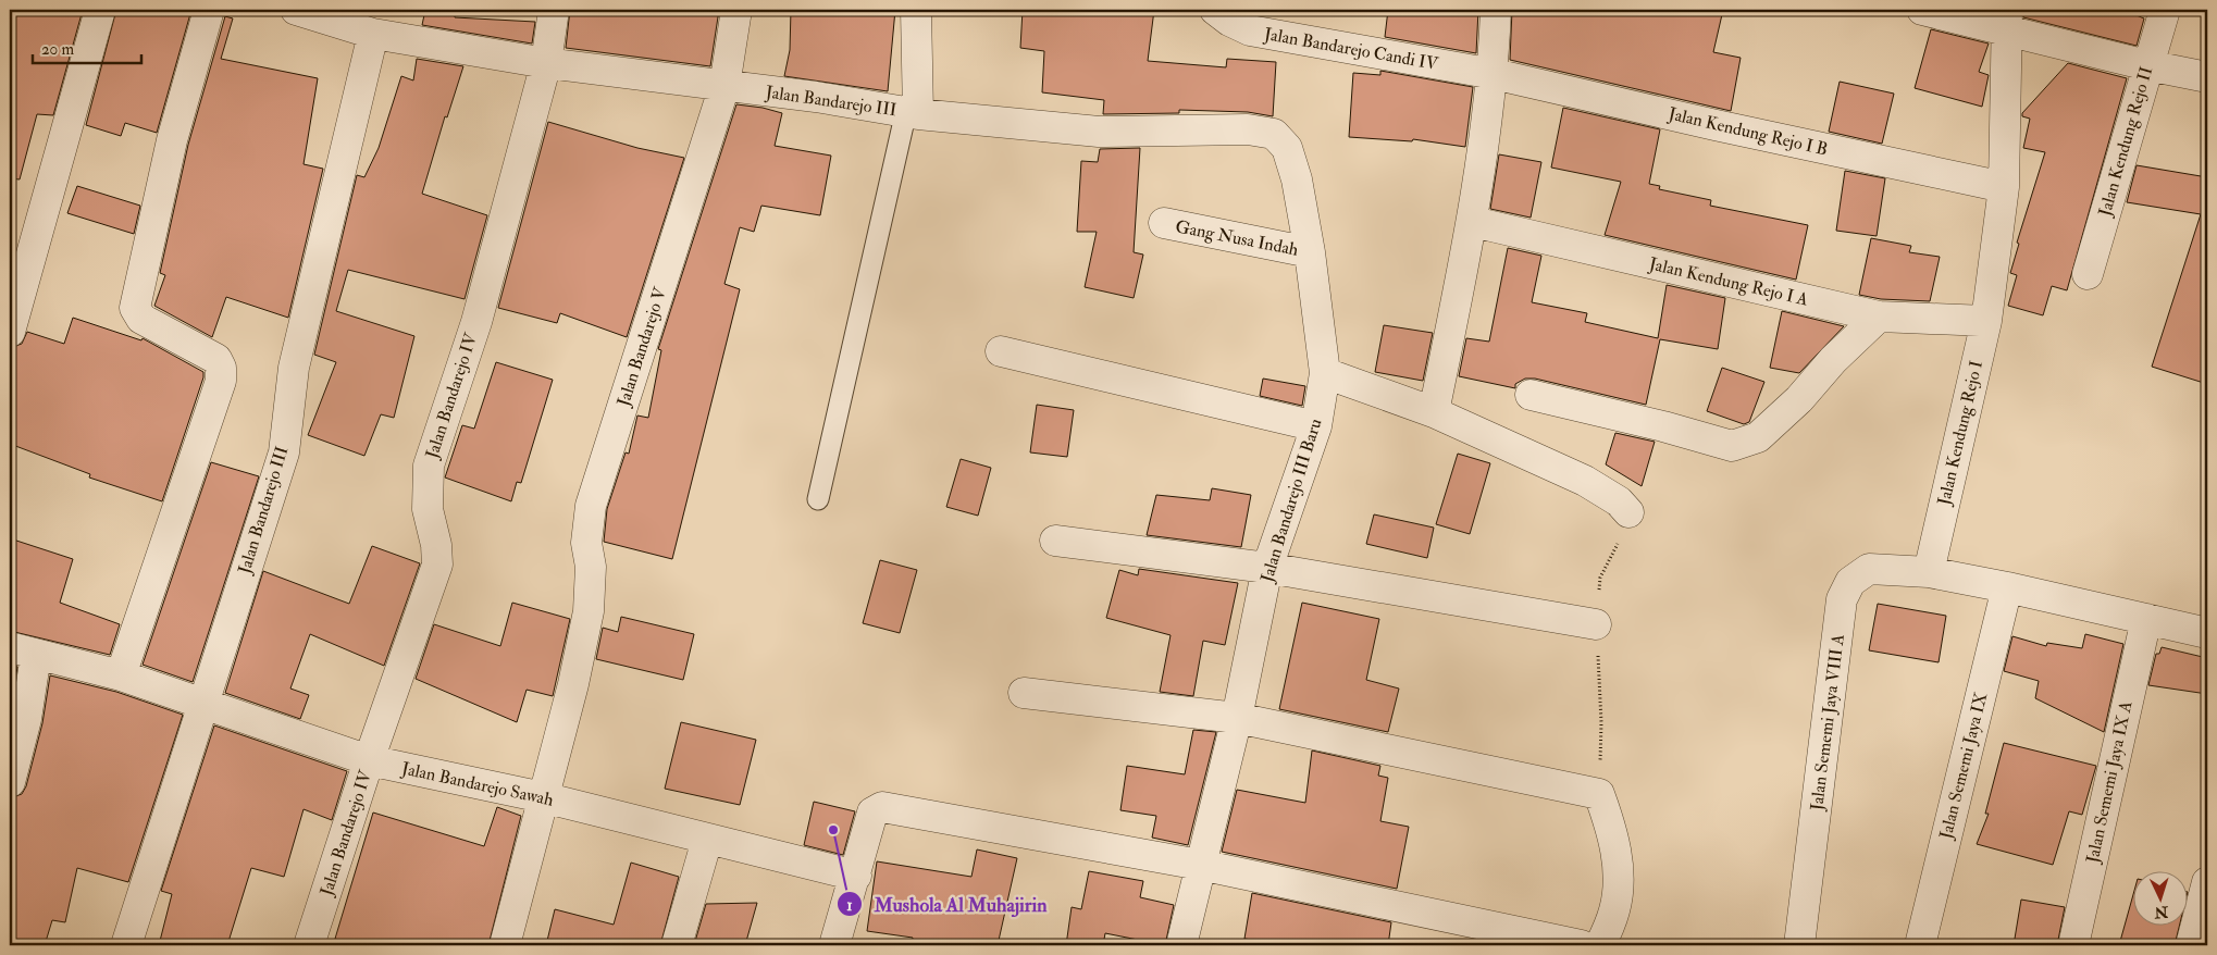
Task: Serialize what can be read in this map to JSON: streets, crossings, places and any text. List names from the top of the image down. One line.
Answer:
{"streets":{"street":["Jalan Bandarejo Candi IV","Jalan Bandarejo III","Jalan Kendung Rejo I B","Jalan Kendung Rejo II","Gang Nusa Indah","Jalan Kendung Rejo I A","Jalan Bandarejo V","Jalan Bandarejo IV","Jalan Kendung Rejo I","Jalan Bandarejo III Baru","Jalan Sememi Jaya VIII A","Jalan Sememi Jaya IX","Jalan Sememi Jaya IX A","Jalan Bandarejo Sawah"]},"crossings":[["Jalan Bandarejo Candi IV","Jalan Kendung Rejo I B"],["Jalan Bandarejo III","Jalan Bandarejo V"],["Jalan Bandarejo III","Jalan Bandarejo IV"],["Jalan Bandarejo III","Jalan Bandarejo III Baru"],["Jalan Bandarejo III","Jalan Bandarejo Sawah"],["Jalan Kendung Rejo I B","Jalan Kendung Rejo I"],["Gang Nusa Indah","Jalan Bandarejo III Baru"],["Jalan Kendung Rejo I A","Jalan Kendung Rejo I"],["Jalan Bandarejo V","Jalan Bandarejo Sawah"],["Jalan Bandarejo IV","Jalan Bandarejo Sawah"],["Jalan Kendung Rejo I","Jalan Sememi Jaya VIII A"]],"places":["Mushola Al Muhajirin"],"scale_bar":"20 m","north":"bottom"}
